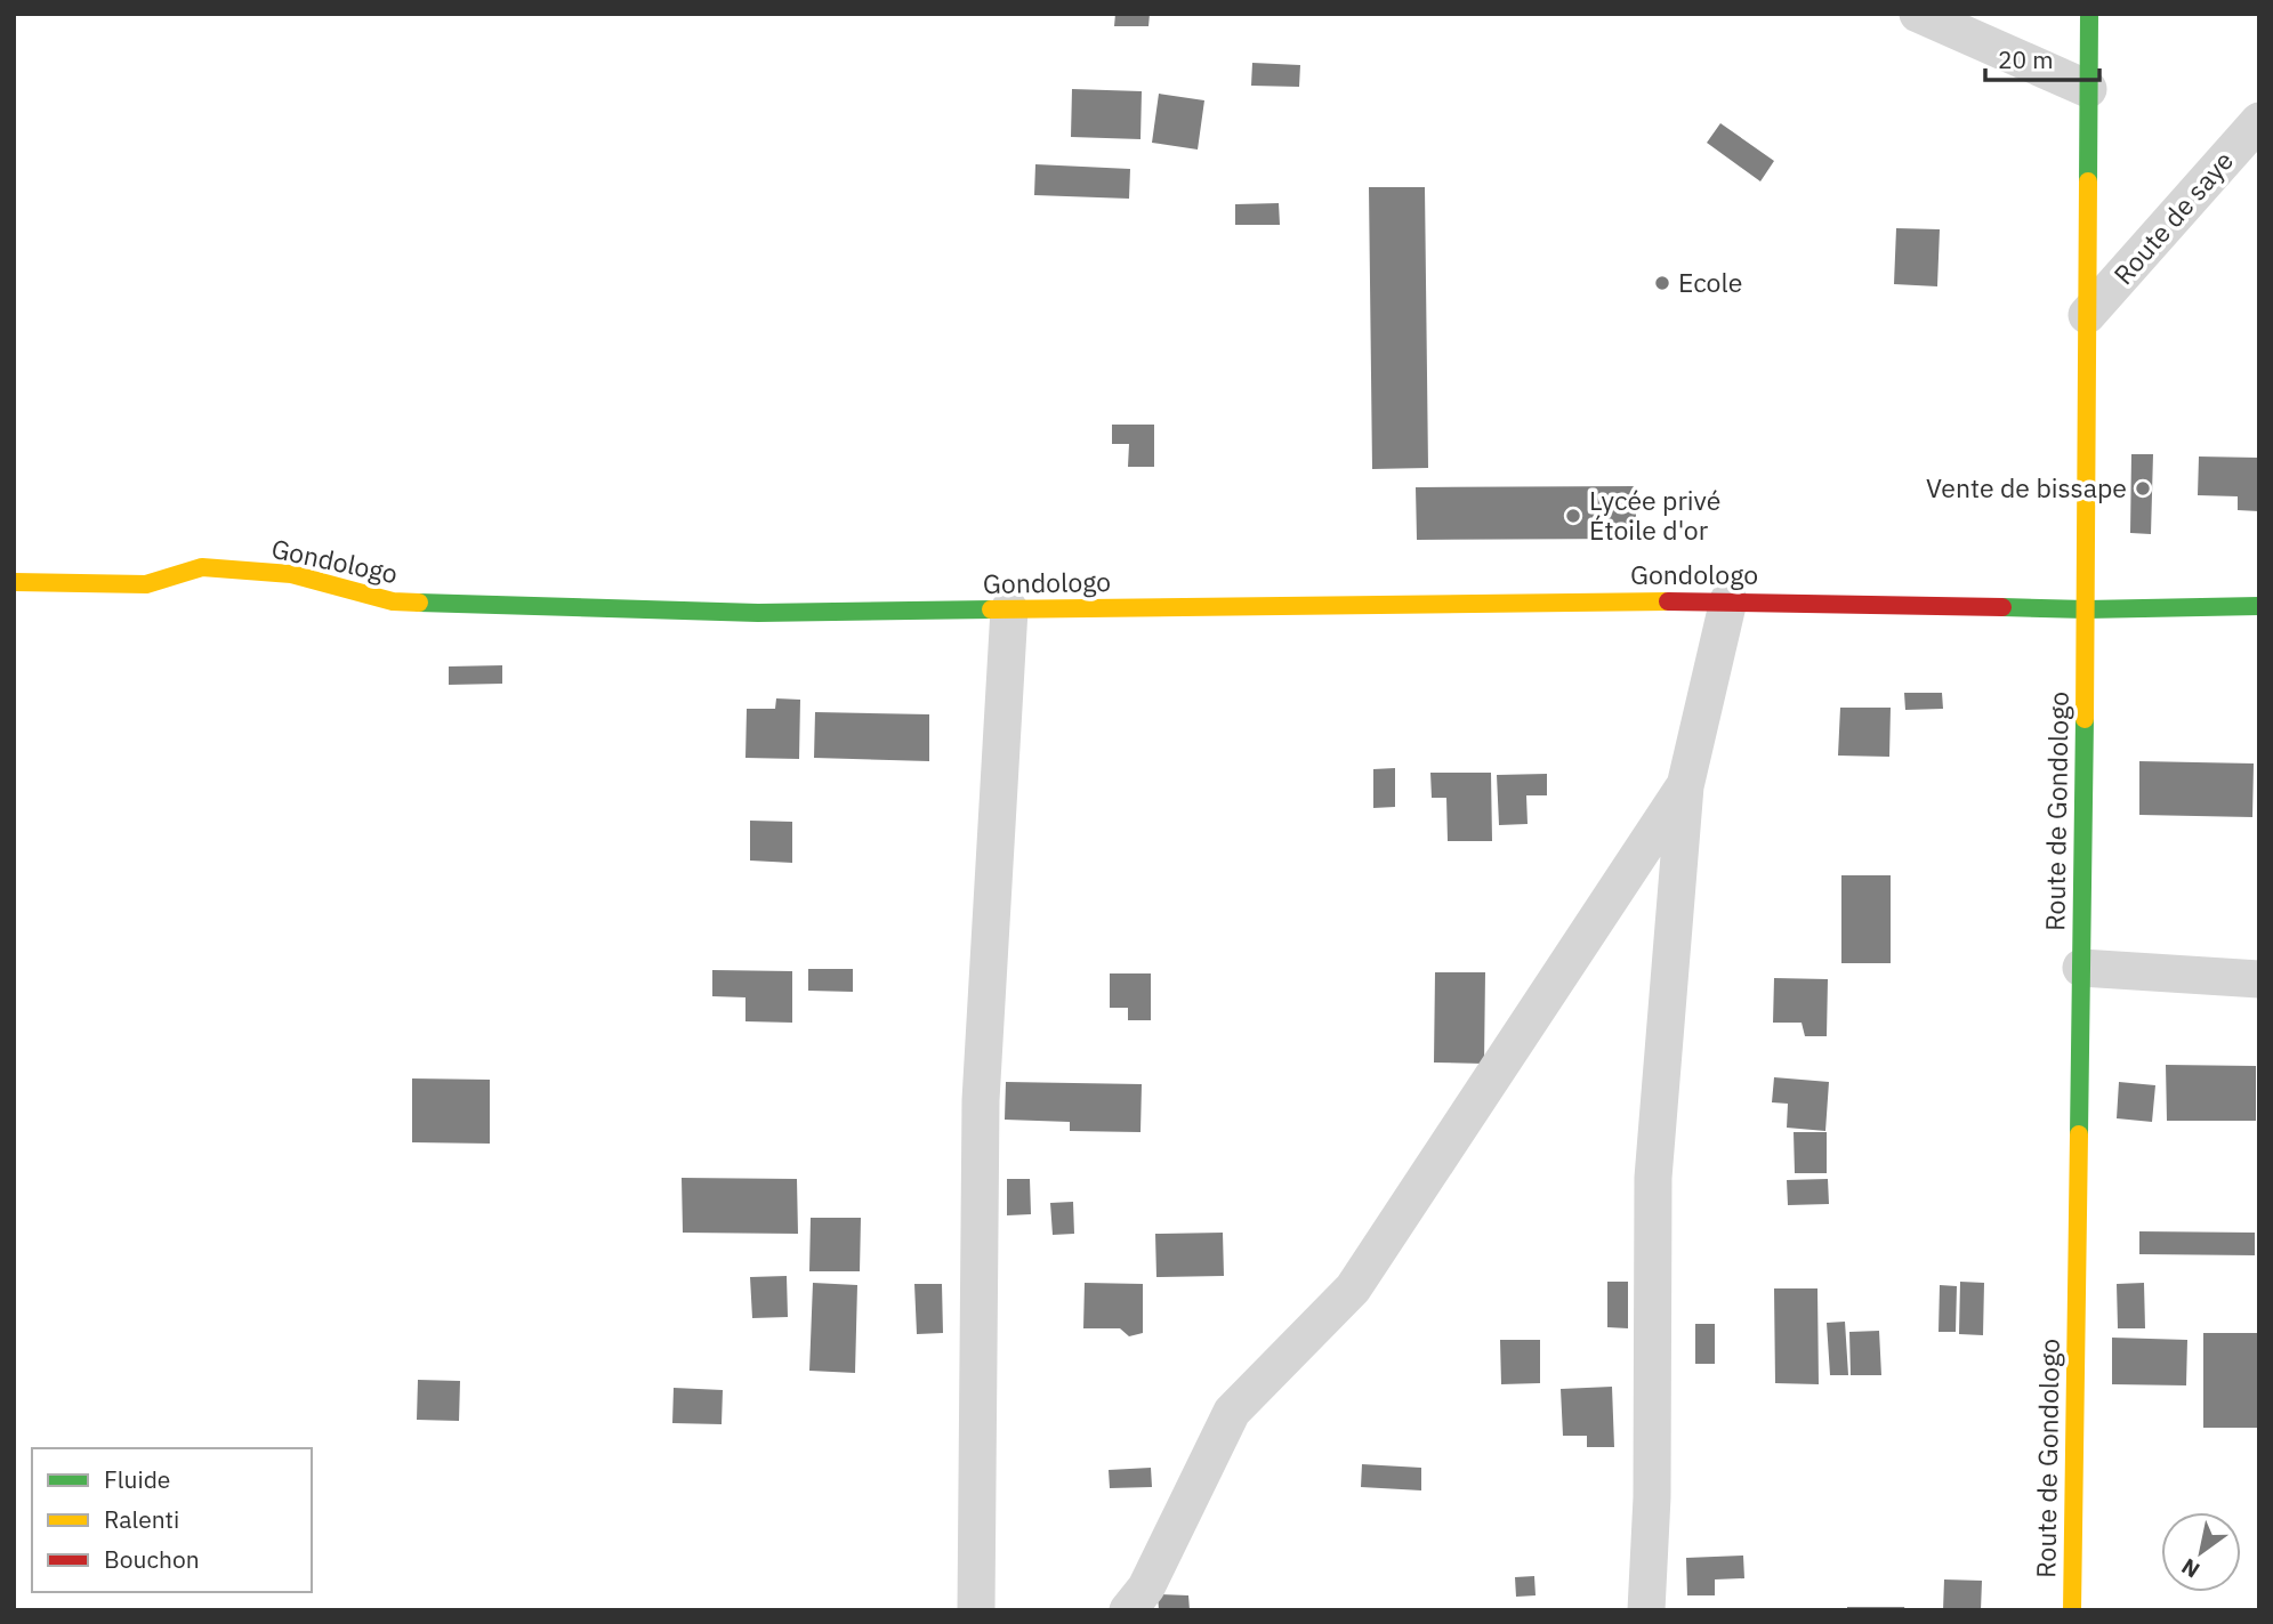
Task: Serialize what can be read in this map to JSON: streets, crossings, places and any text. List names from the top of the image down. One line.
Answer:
{"streets":{"street":["Route de saye","Gondologo","Route de Gondologo"]},"crossings":[["Route de saye","Route de Gondologo"],["Gondologo","Route de Gondologo"]],"places":["Ecole","Vente de bissape","Lycée privé Étoile d'or"],"legend":["Fluide","Ralenti","Bouchon"],"scale_bar":"20 m","north":"bottom left"}
